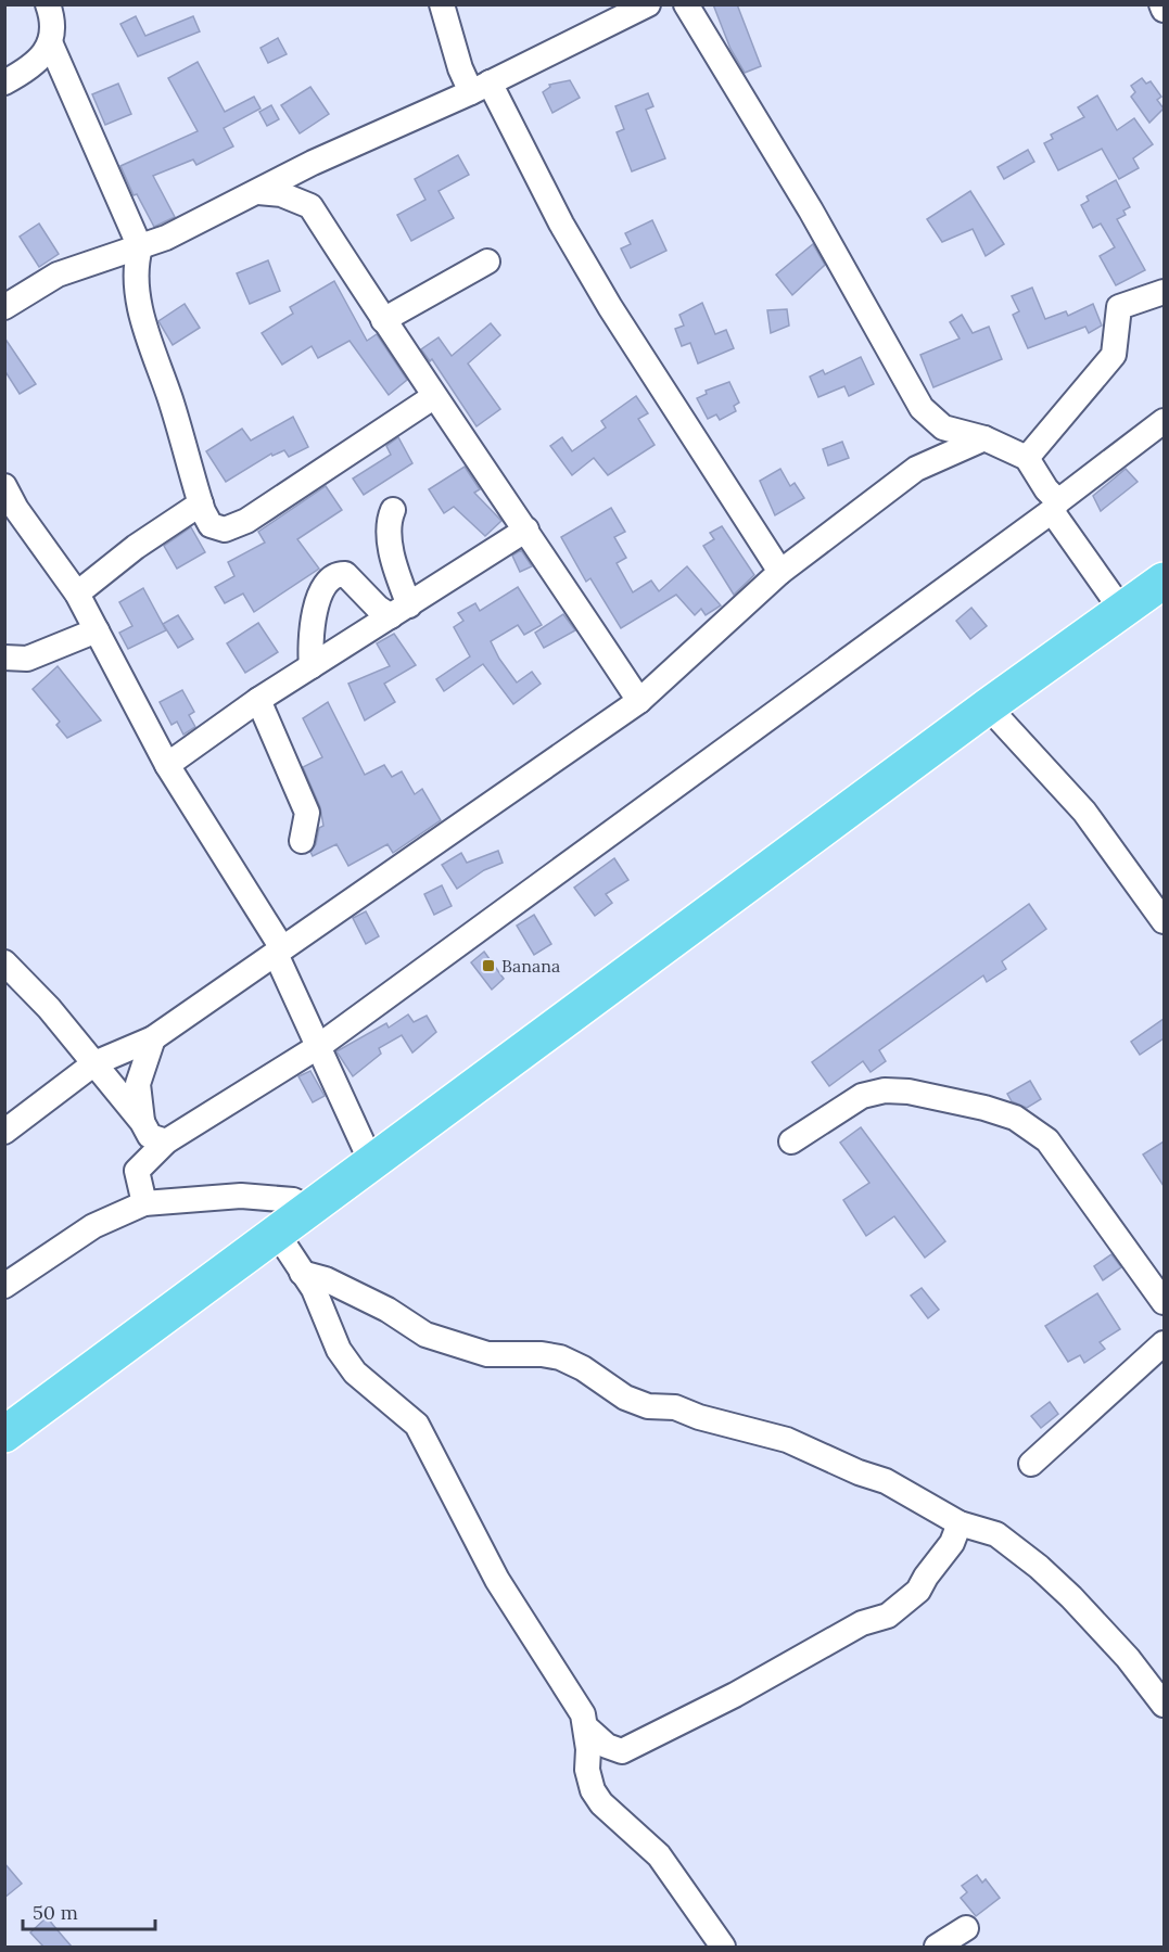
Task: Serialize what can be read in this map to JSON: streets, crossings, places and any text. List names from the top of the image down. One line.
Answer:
{"places":{"transit":["Banana"]},"scale_bar":"50 m"}
